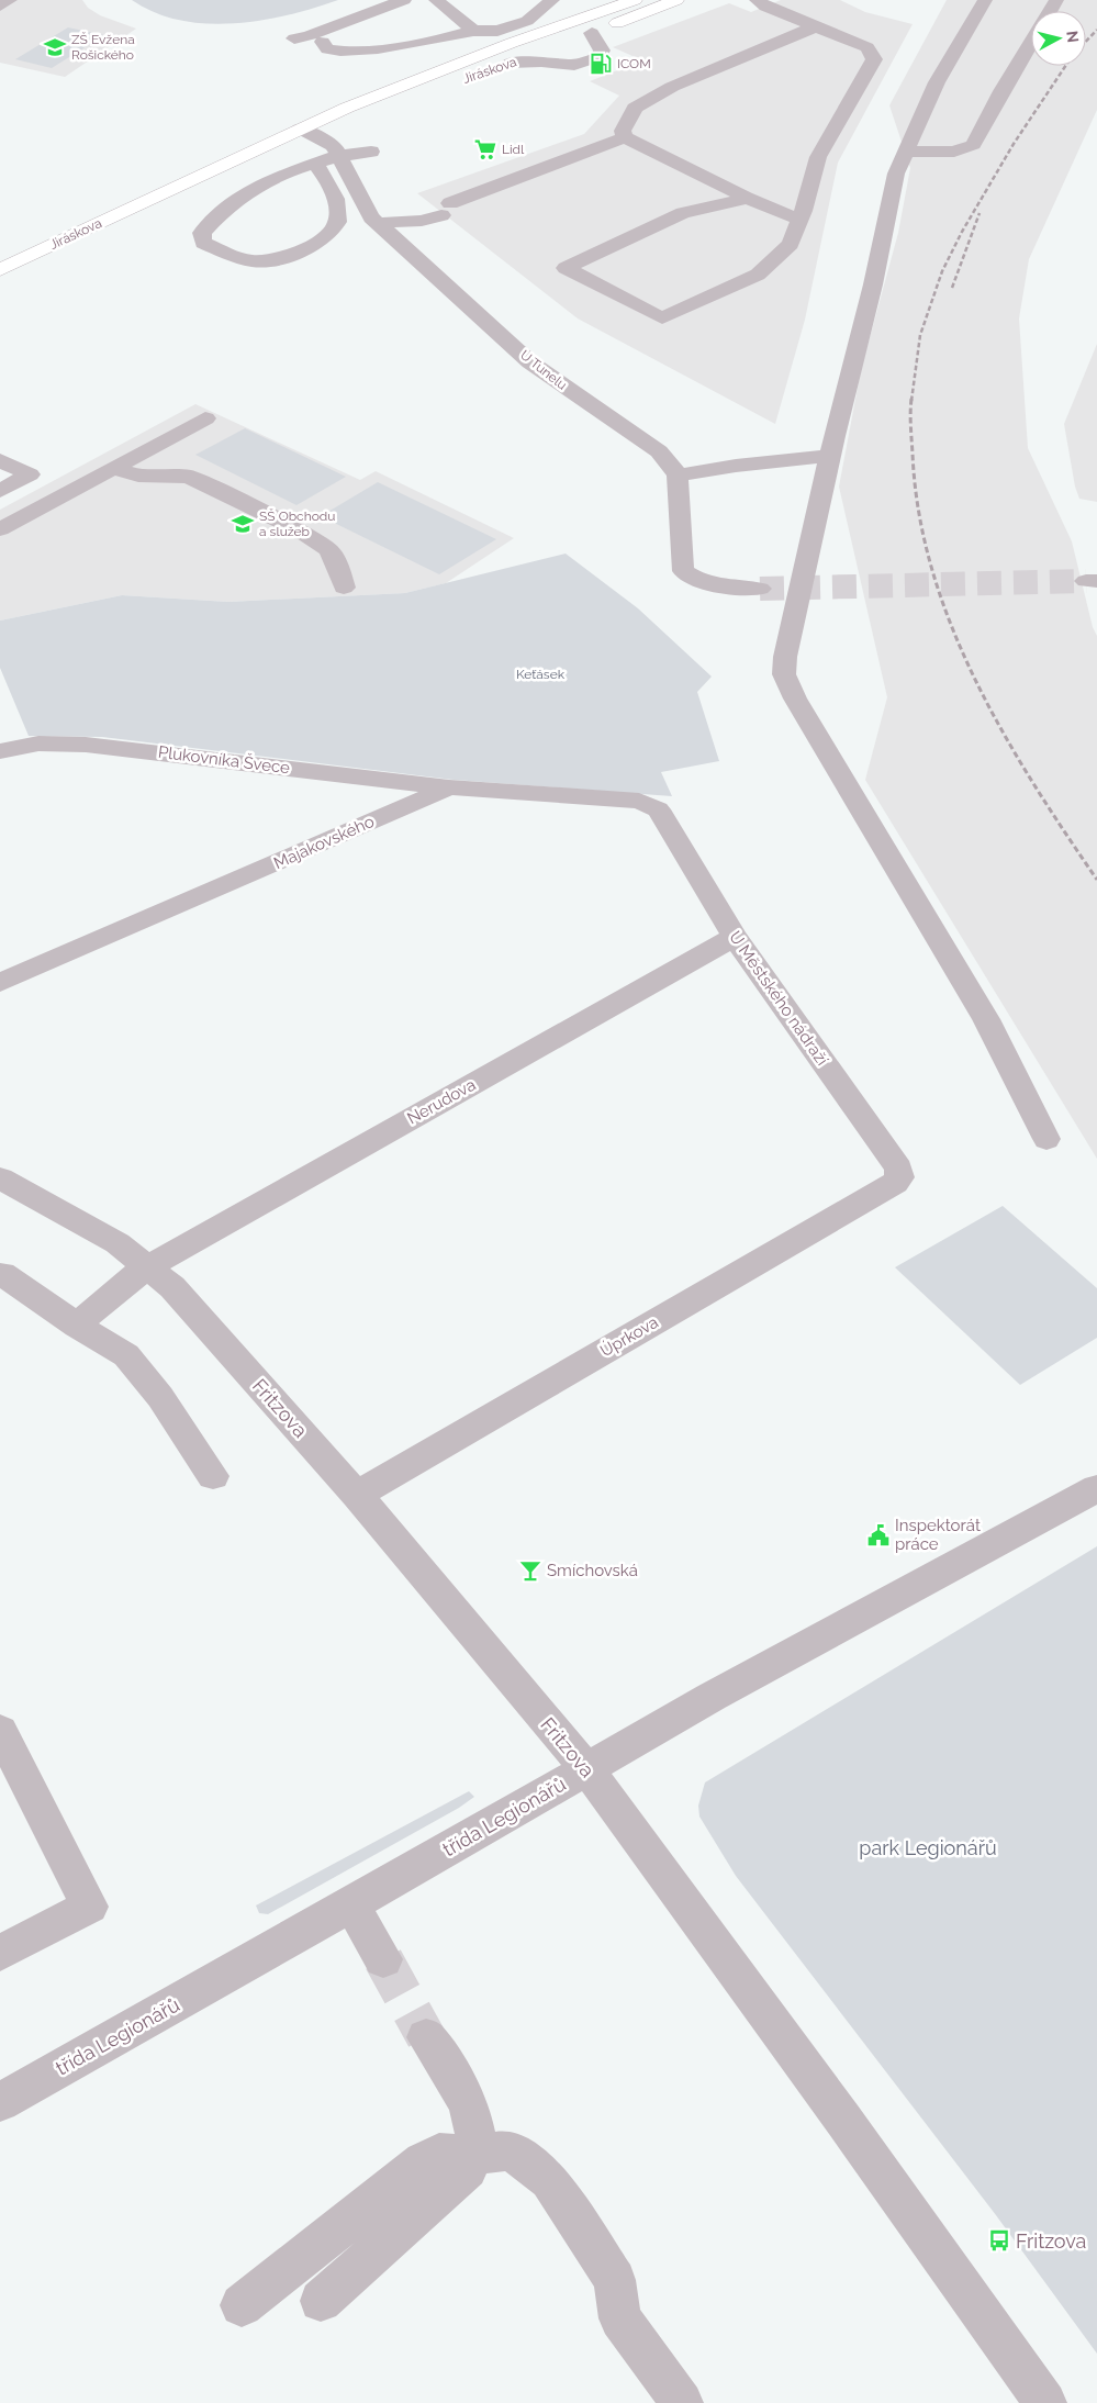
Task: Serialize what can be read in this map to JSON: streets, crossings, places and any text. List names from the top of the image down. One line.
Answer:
{"streets":{"main road":["Jiráskova"],"street":["U Tunelu","Plukovníka Švece","Majakovského","U Městského nádraží","Nerudova","Úprkova","Fritzova","třída Legionářů"]},"crossings":[["Jiráskova","U Tunelu"],["Plukovníka Švece","Majakovského"],["Majakovského","U Městského nádraží"],["U Městského nádraží","Nerudova"],["U Městského nádraží","Úprkova"],["Nerudova","Fritzova"],["Úprkova","Fritzova"],["Fritzova","třída Legionářů"]],"parks":["Keťásek","park Legionářů"],"places":{"school or university":["ZŠ Evžena Rošického","SŠ Obchodu a služeb"],"fuel station":["ICOM"],"supermarket":["Lidl"],"public building":["Inspektorát práce"],"bar":["Smíchovská"],"bus stop":["Fritzova"]},"north":"right"}
